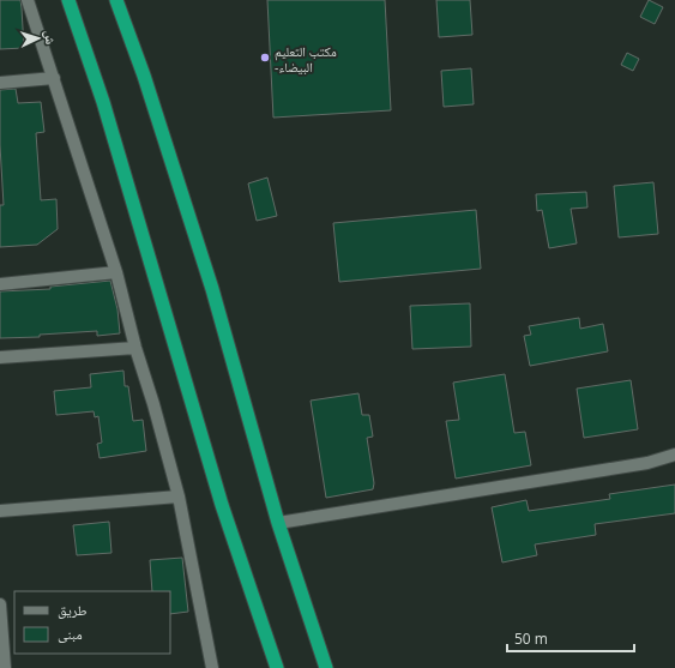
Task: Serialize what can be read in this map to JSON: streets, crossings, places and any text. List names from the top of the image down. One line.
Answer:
{"places":["مكتب التعليم -البيضاء"],"legend":["طريق","مبنى"],"scale_bar":"50 m","north":"right"}
